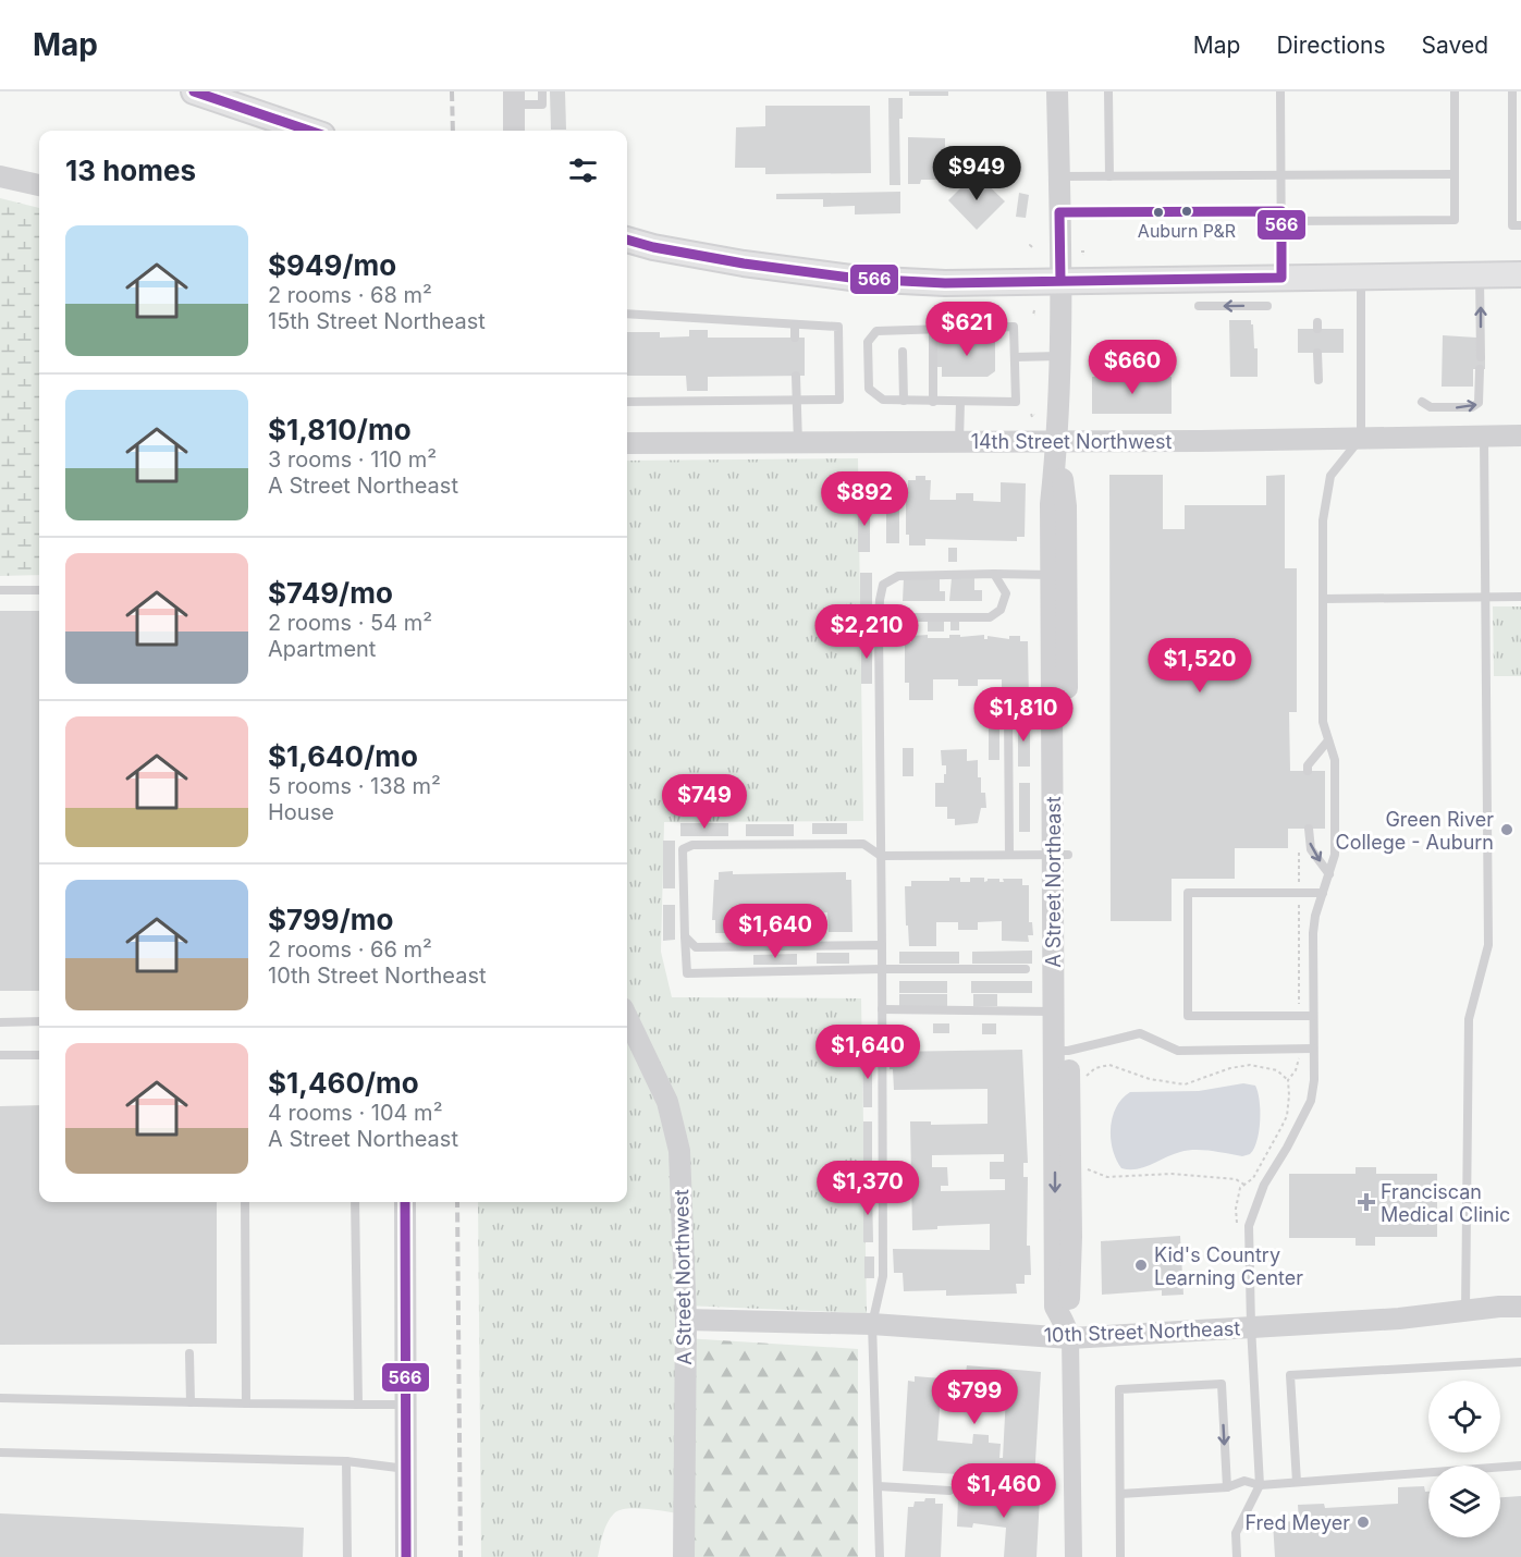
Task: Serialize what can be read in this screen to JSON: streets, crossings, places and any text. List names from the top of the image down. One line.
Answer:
{"streets":{"street":["14th Street Northwest","A Street Northeast","A Street Northwest","10th Street Northeast"]},"crossings":[["14th Street Northwest","A Street Northeast"],["A Street Northeast","10th Street Northeast"],["A Street Northwest","10th Street Northeast"]],"places":{"other":["Auburn P&R","Green River College - Auburn","Kid's Country Learning Center","Fred Meyer"],"health":["Franciscan Medical Clinic"]},"lines":["transit line 566"],"page":{"header":"Map","nav":["Map","Directions","Saved"],"heading":"13 homes","price":["$949","$621","$660","$892","$2,210","$1,520","$1,810","$749","$1,640","$1,640","$1,370","$799","$1,460"],"list":[{"name":"$949/mo","note":"2 rooms · 68 m² · 15th Street Northeast"},{"name":"$1,810/mo","note":"3 rooms · 110 m² · A Street Northeast"},{"name":"$749/mo","note":"2 rooms · 54 m² · Apartment"},{"name":"$1,640/mo","note":"5 rooms · 138 m² · House"},{"name":"$799/mo","note":"2 rooms · 66 m² · 10th Street Northeast"},{"name":"$1,460/mo","note":"4 rooms · 104 m² · A Street Northeast"}]}}
